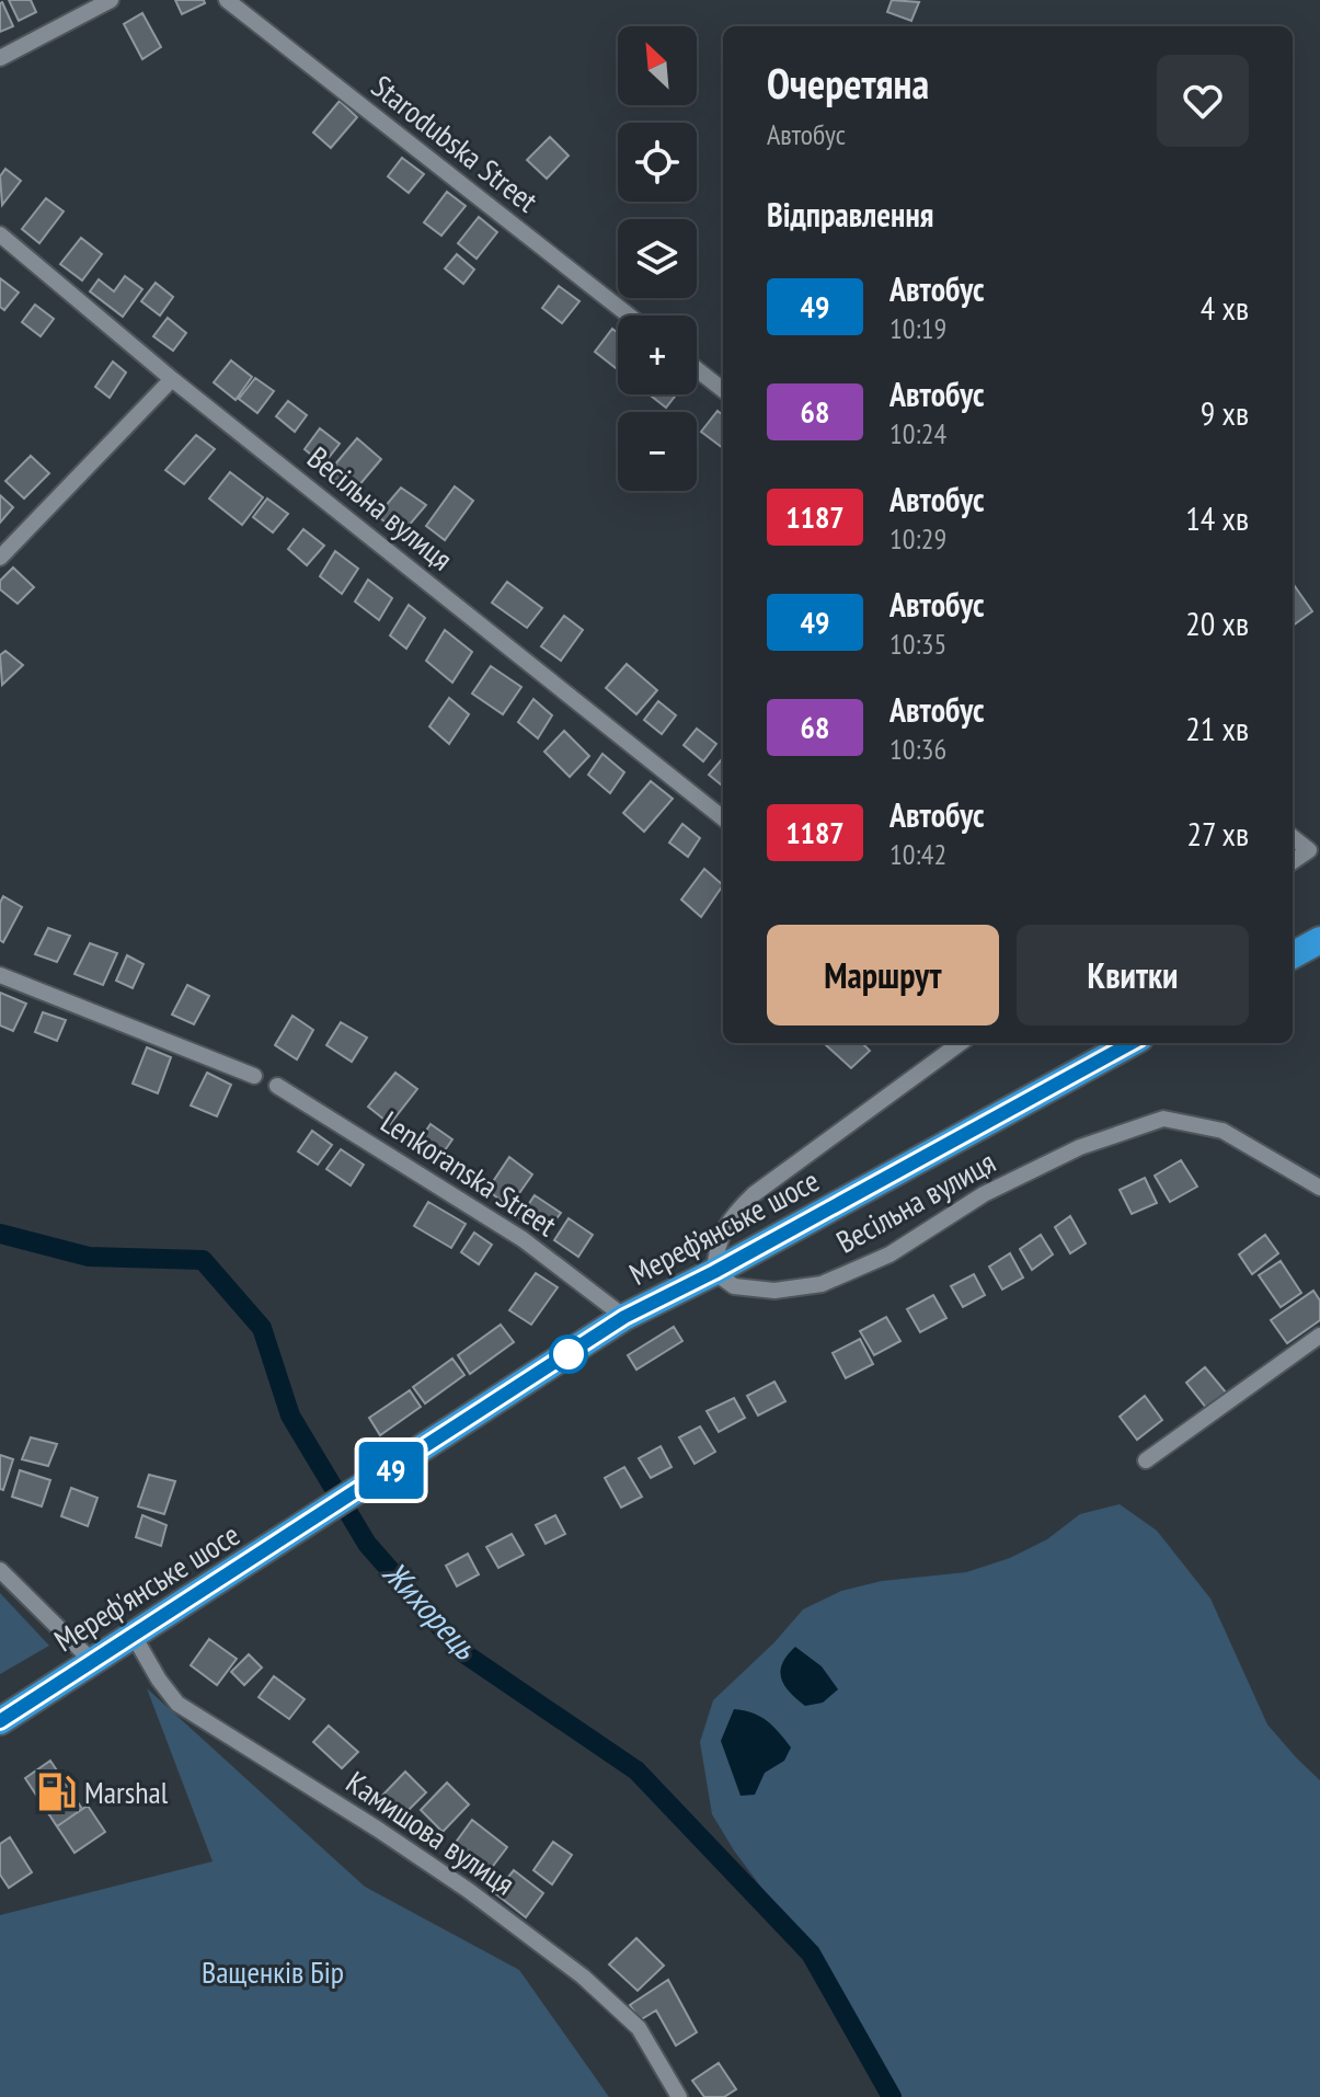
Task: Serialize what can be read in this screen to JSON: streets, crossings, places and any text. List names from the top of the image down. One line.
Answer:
{"streets":{"highway":["Мереф’янське шосе","Мереф'янське шосе"],"street":["Starodubska Street","Весільна вулиця","Lenkoranska Street","Камишова вулиця"]},"crossings":[["Весільна вулиця","Мереф’янське шосе"],["Lenkoranska Street","Мереф’янське шосе"],["Мереф’янське шосе","Мереф'янське шосе"],["Мереф'янське шосе","Камишова вулиця"]],"water":["Жихорець"],"parks":["Ващенків Бір"],"places":{"fuel station":["Marshal"]},"lines":["bus line 49"],"north":"top left","page":{"on_map":"49","map_buttons":["+","−"],"heading":[["Очеретяна","Автобус"],"Відправлення"],"list":[{"mark":"49","name":"Автобус","note":"10:19","value":"4 хв"},{"mark":"68","name":"Автобус","note":"10:24","value":"9 хв"},{"mark":"1187","name":"Автобус","note":"10:29","value":"14 хв"},{"mark":"49","name":"Автобус","note":"10:35","value":"20 хв"},{"mark":"68","name":"Автобус","note":"10:36","value":"21 хв"},{"mark":"1187","name":"Автобус","note":"10:42","value":"27 хв"}],"buttons":["Маршрут","Квитки"]}}
